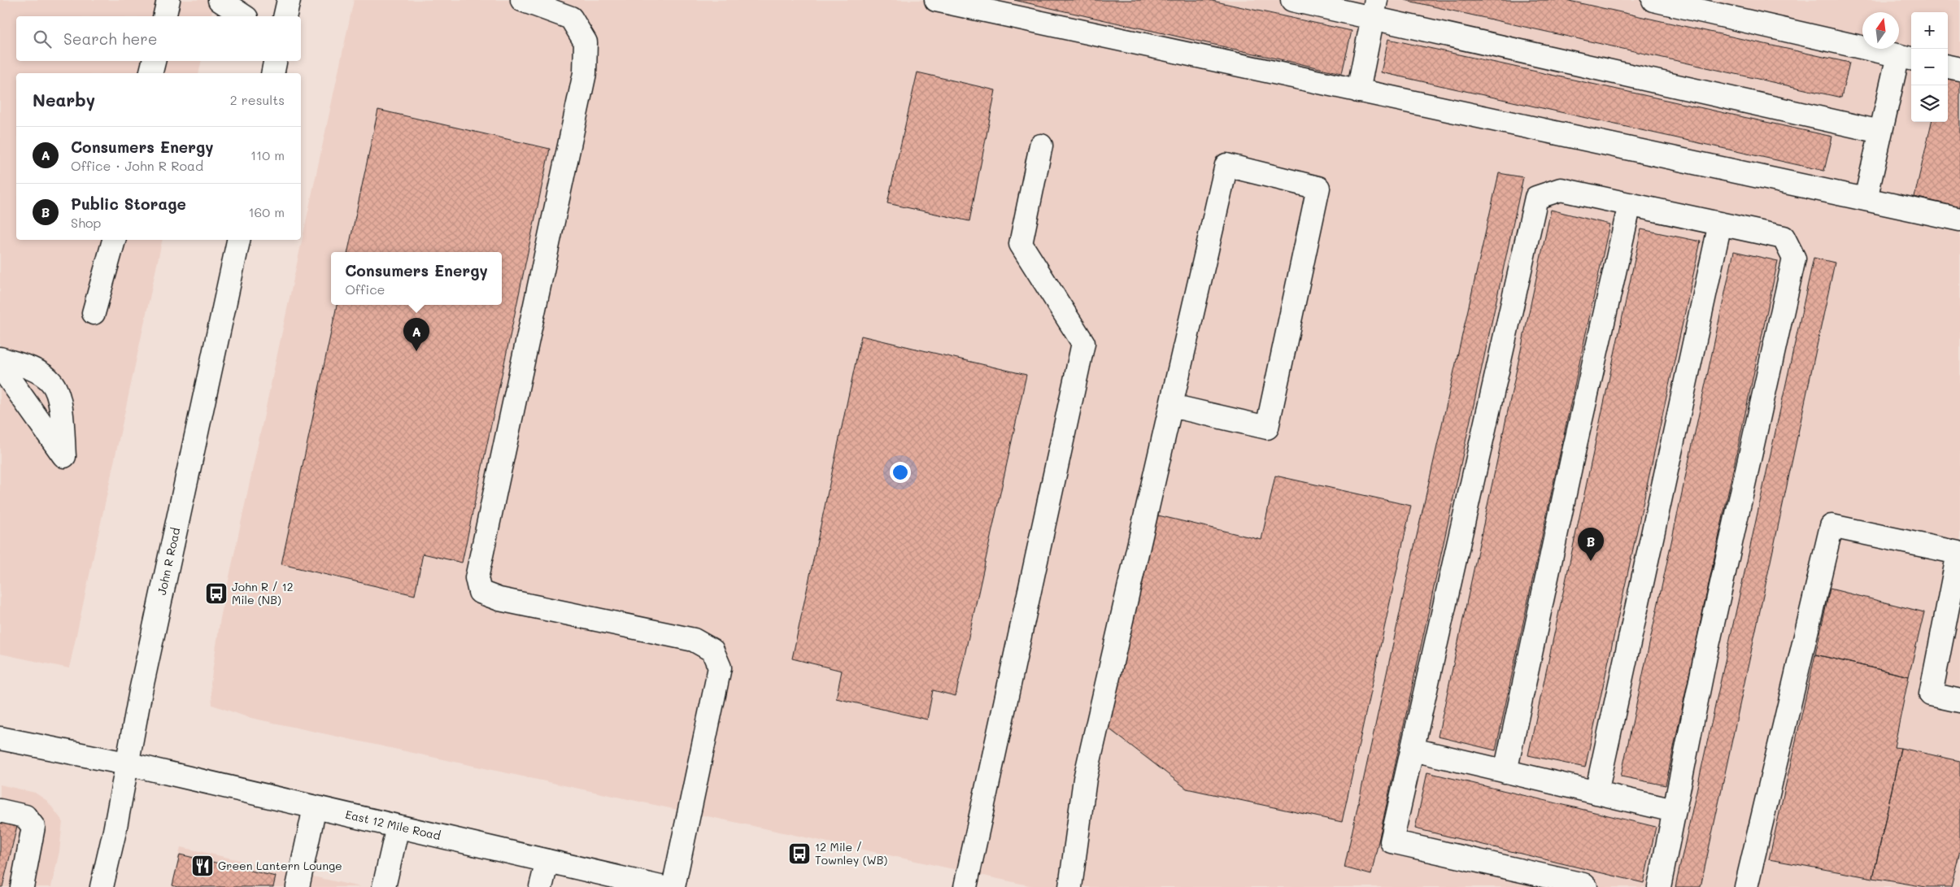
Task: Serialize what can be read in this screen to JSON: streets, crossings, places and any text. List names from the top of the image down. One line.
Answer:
{"streets":{"main road":["John R Road","East 12 Mile Road"]},"crossings":[["John R Road","East 12 Mile Road"]],"places":{"bus stop":["John R / 12 Mile (NB)","12 Mile / Townley (WB)"],"restaurant":["Green Lantern Lounge"]},"north":"top","page":{"map_buttons":["+","−"],"search":"Search here","heading":["Nearby","2 results"],"list":[{"mark":"A","name":"Consumers Energy","note":"Office · John R Road","value":"110 m"},{"mark":"B","name":"Public Storage","note":"Shop","value":"160 m"}],"popup":["Consumers Energy","Office"],"pins":["A","B"]}}
